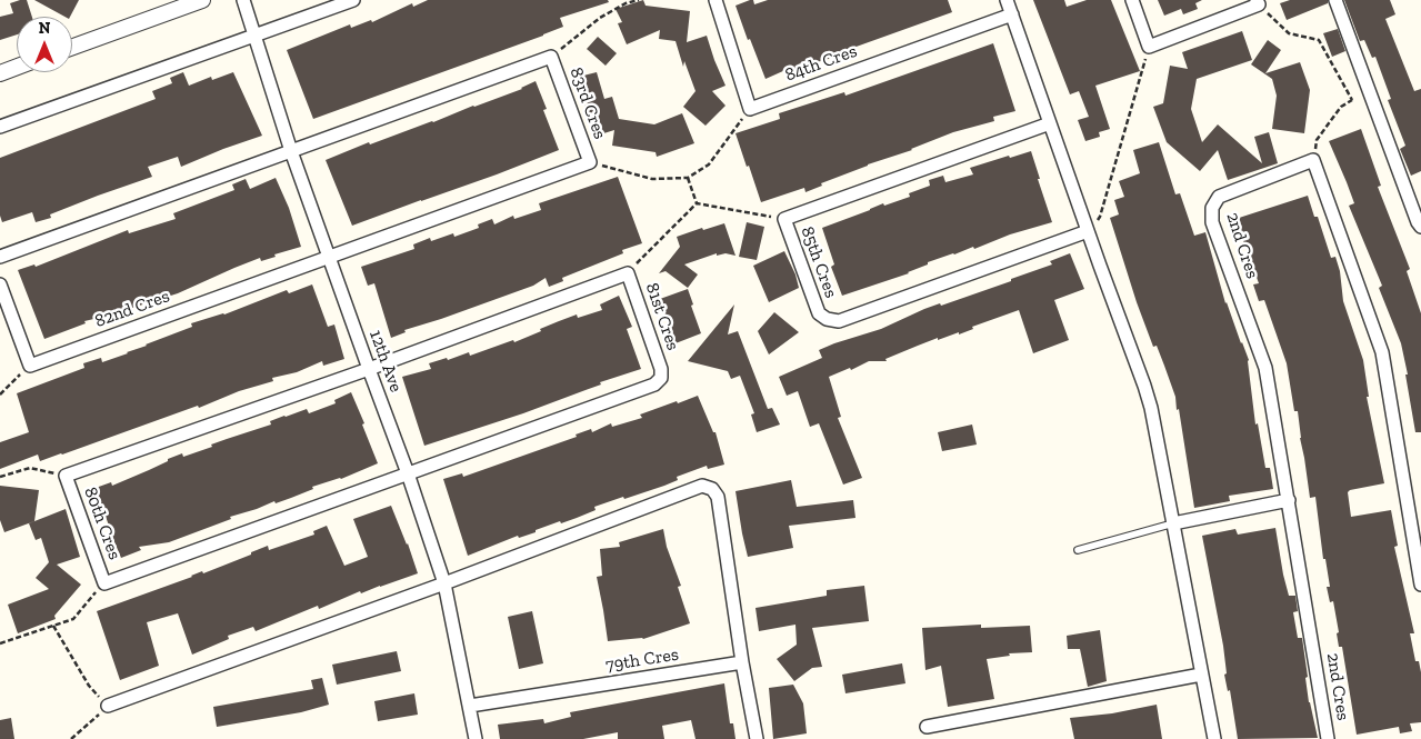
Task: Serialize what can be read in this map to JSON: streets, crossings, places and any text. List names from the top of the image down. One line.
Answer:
{"streets":{"street":["84th Cres","83rd Cres","2nd Cres","85th Cres","82nd Cres","81st Cres","12th Ave","80th Cres","79th Cres"]},"crossings":[["83rd Cres","82nd Cres"],["83rd Cres","12th Ave"],["82nd Cres","12th Ave"],["81st Cres","12th Ave"],["81st Cres","80th Cres"],["12th Ave","80th Cres"],["12th Ave","79th Cres"]],"north":"top"}
